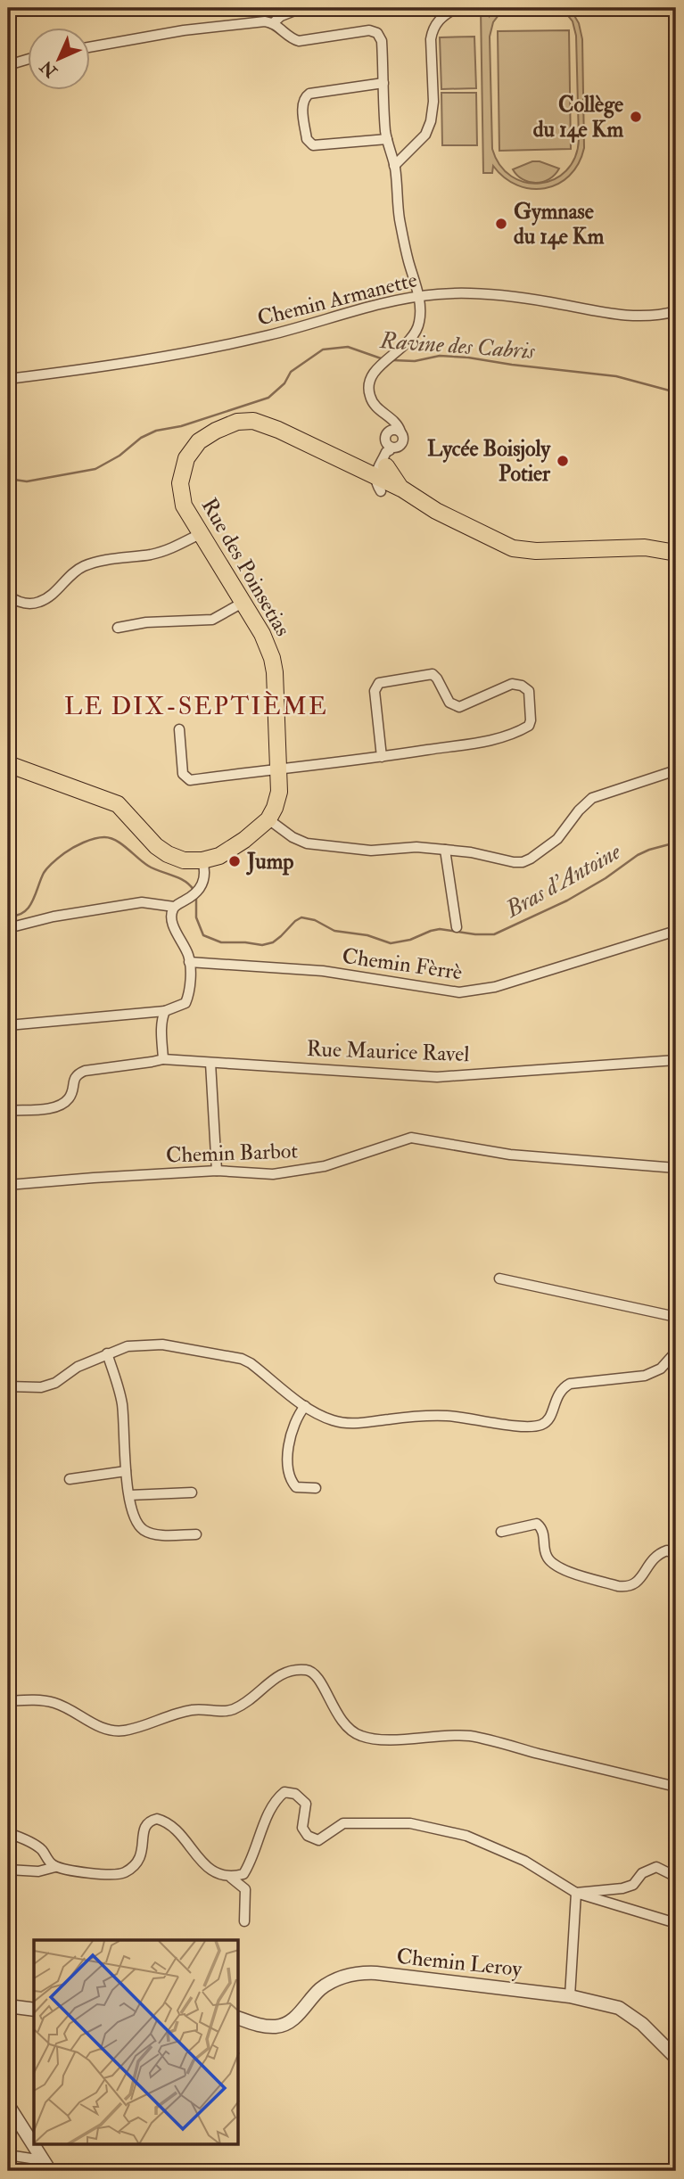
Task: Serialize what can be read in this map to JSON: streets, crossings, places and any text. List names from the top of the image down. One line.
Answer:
{"streets":{"main road":["Rue des Poinsetias"],"street":["Chemin Armanette","Chemin Fèrrè","Rue Maurice Ravel","Chemin Barbot","Chemin Leroy"]},"districts":["LE DIX-SEPTIÈME"],"water":["Ravine des Cabris","Bras d'Antoine"],"places":["Collège du 14e Km","Gymnase du 14e Km","Lycée Boisjoly Potier","Jump"],"north":"bottom left"}
